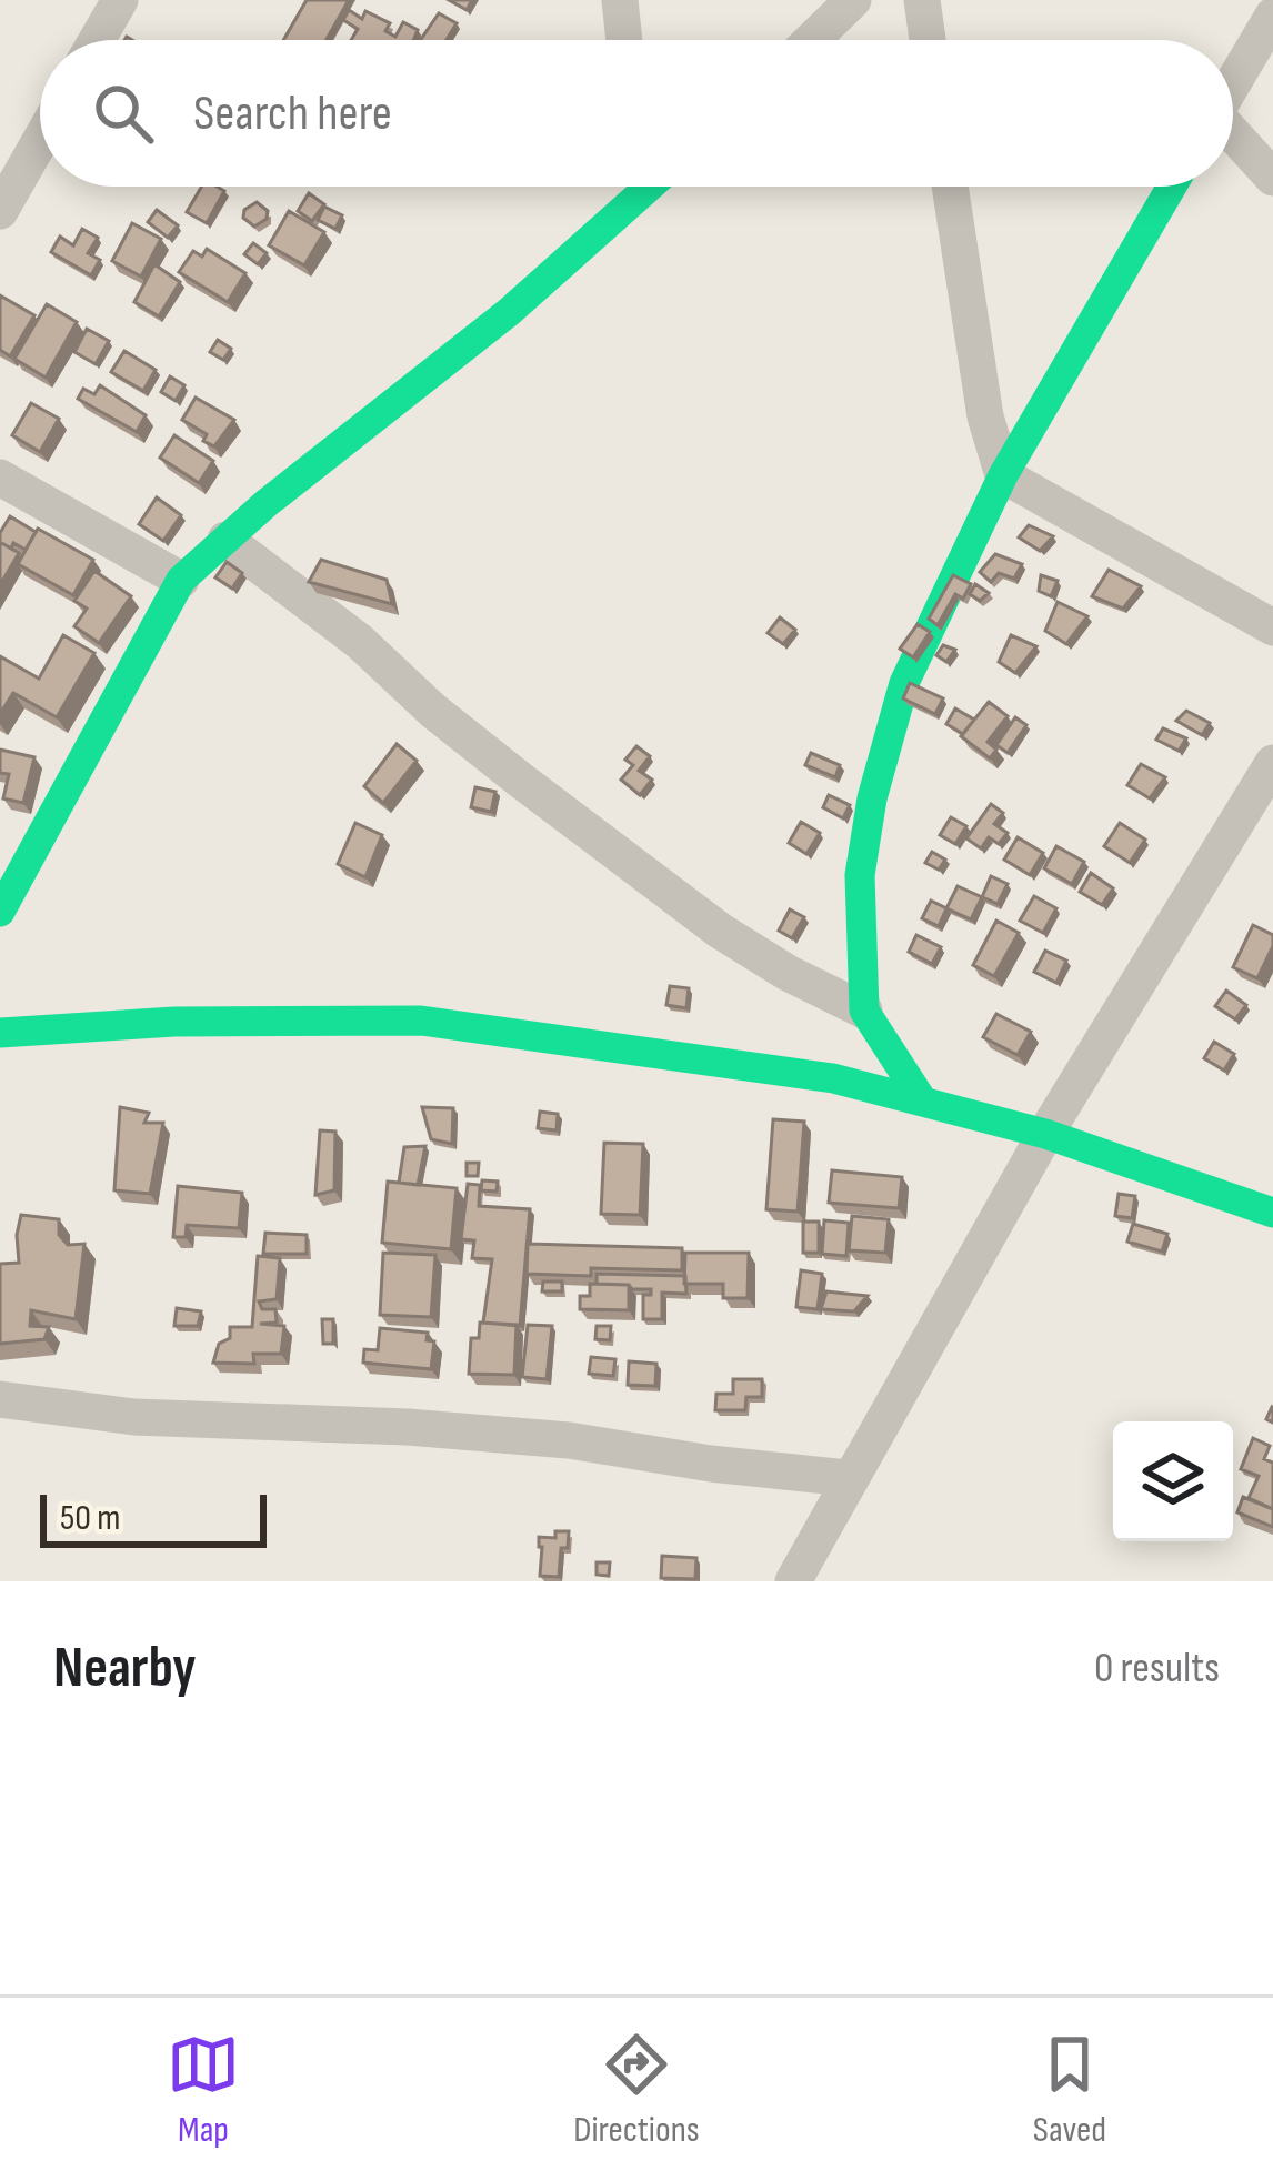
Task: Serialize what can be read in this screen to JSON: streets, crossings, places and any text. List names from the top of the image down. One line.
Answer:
{"scale_bar":"50 m","page":{"search":"Search here","scale":"50 m","heading":["Nearby","0 results"],"nav":["Map","Directions","Saved"]}}
